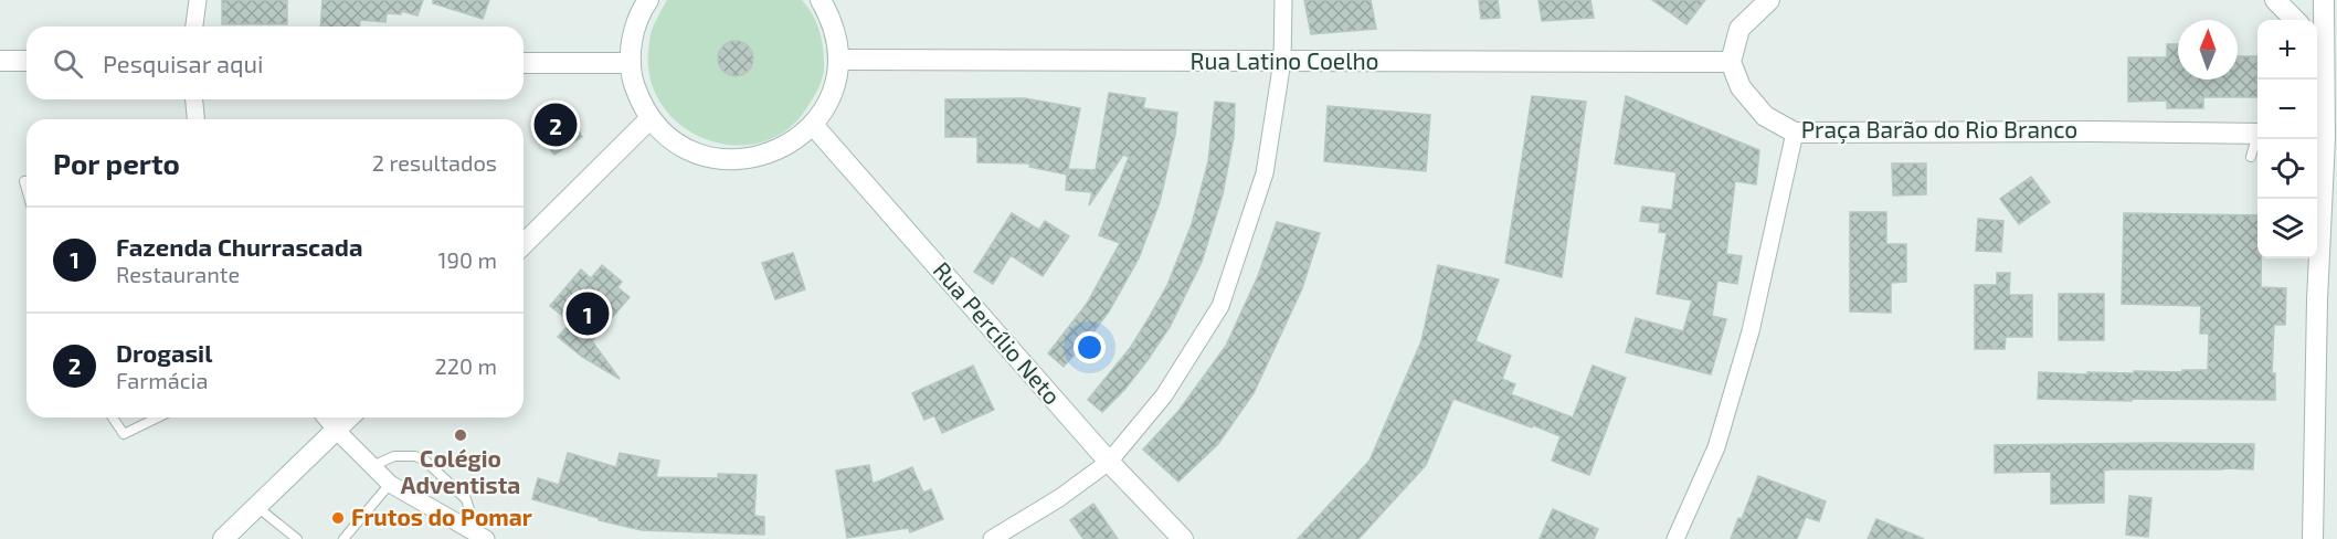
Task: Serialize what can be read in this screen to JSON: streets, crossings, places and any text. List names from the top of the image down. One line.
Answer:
{"streets":{"street":["Rua Latino Coelho","Praça Barão do Rio Branco","Rua Percílio Neto"]},"crossings":[["Rua Latino Coelho","Praça Barão do Rio Branco"]],"places":["Colégio Adventista","Frutos do Pomar"],"north":"top","page":{"map_buttons":["+","−"],"search":"Pesquisar aqui","pins":["2","1"],"heading":["Por perto","2 resultados"],"list":[{"mark":"1","name":"Fazenda Churrascada","note":"Restaurante","value":"190 m"},{"mark":"2","name":"Drogasil","note":"Farmácia","value":"220 m"}]}}
